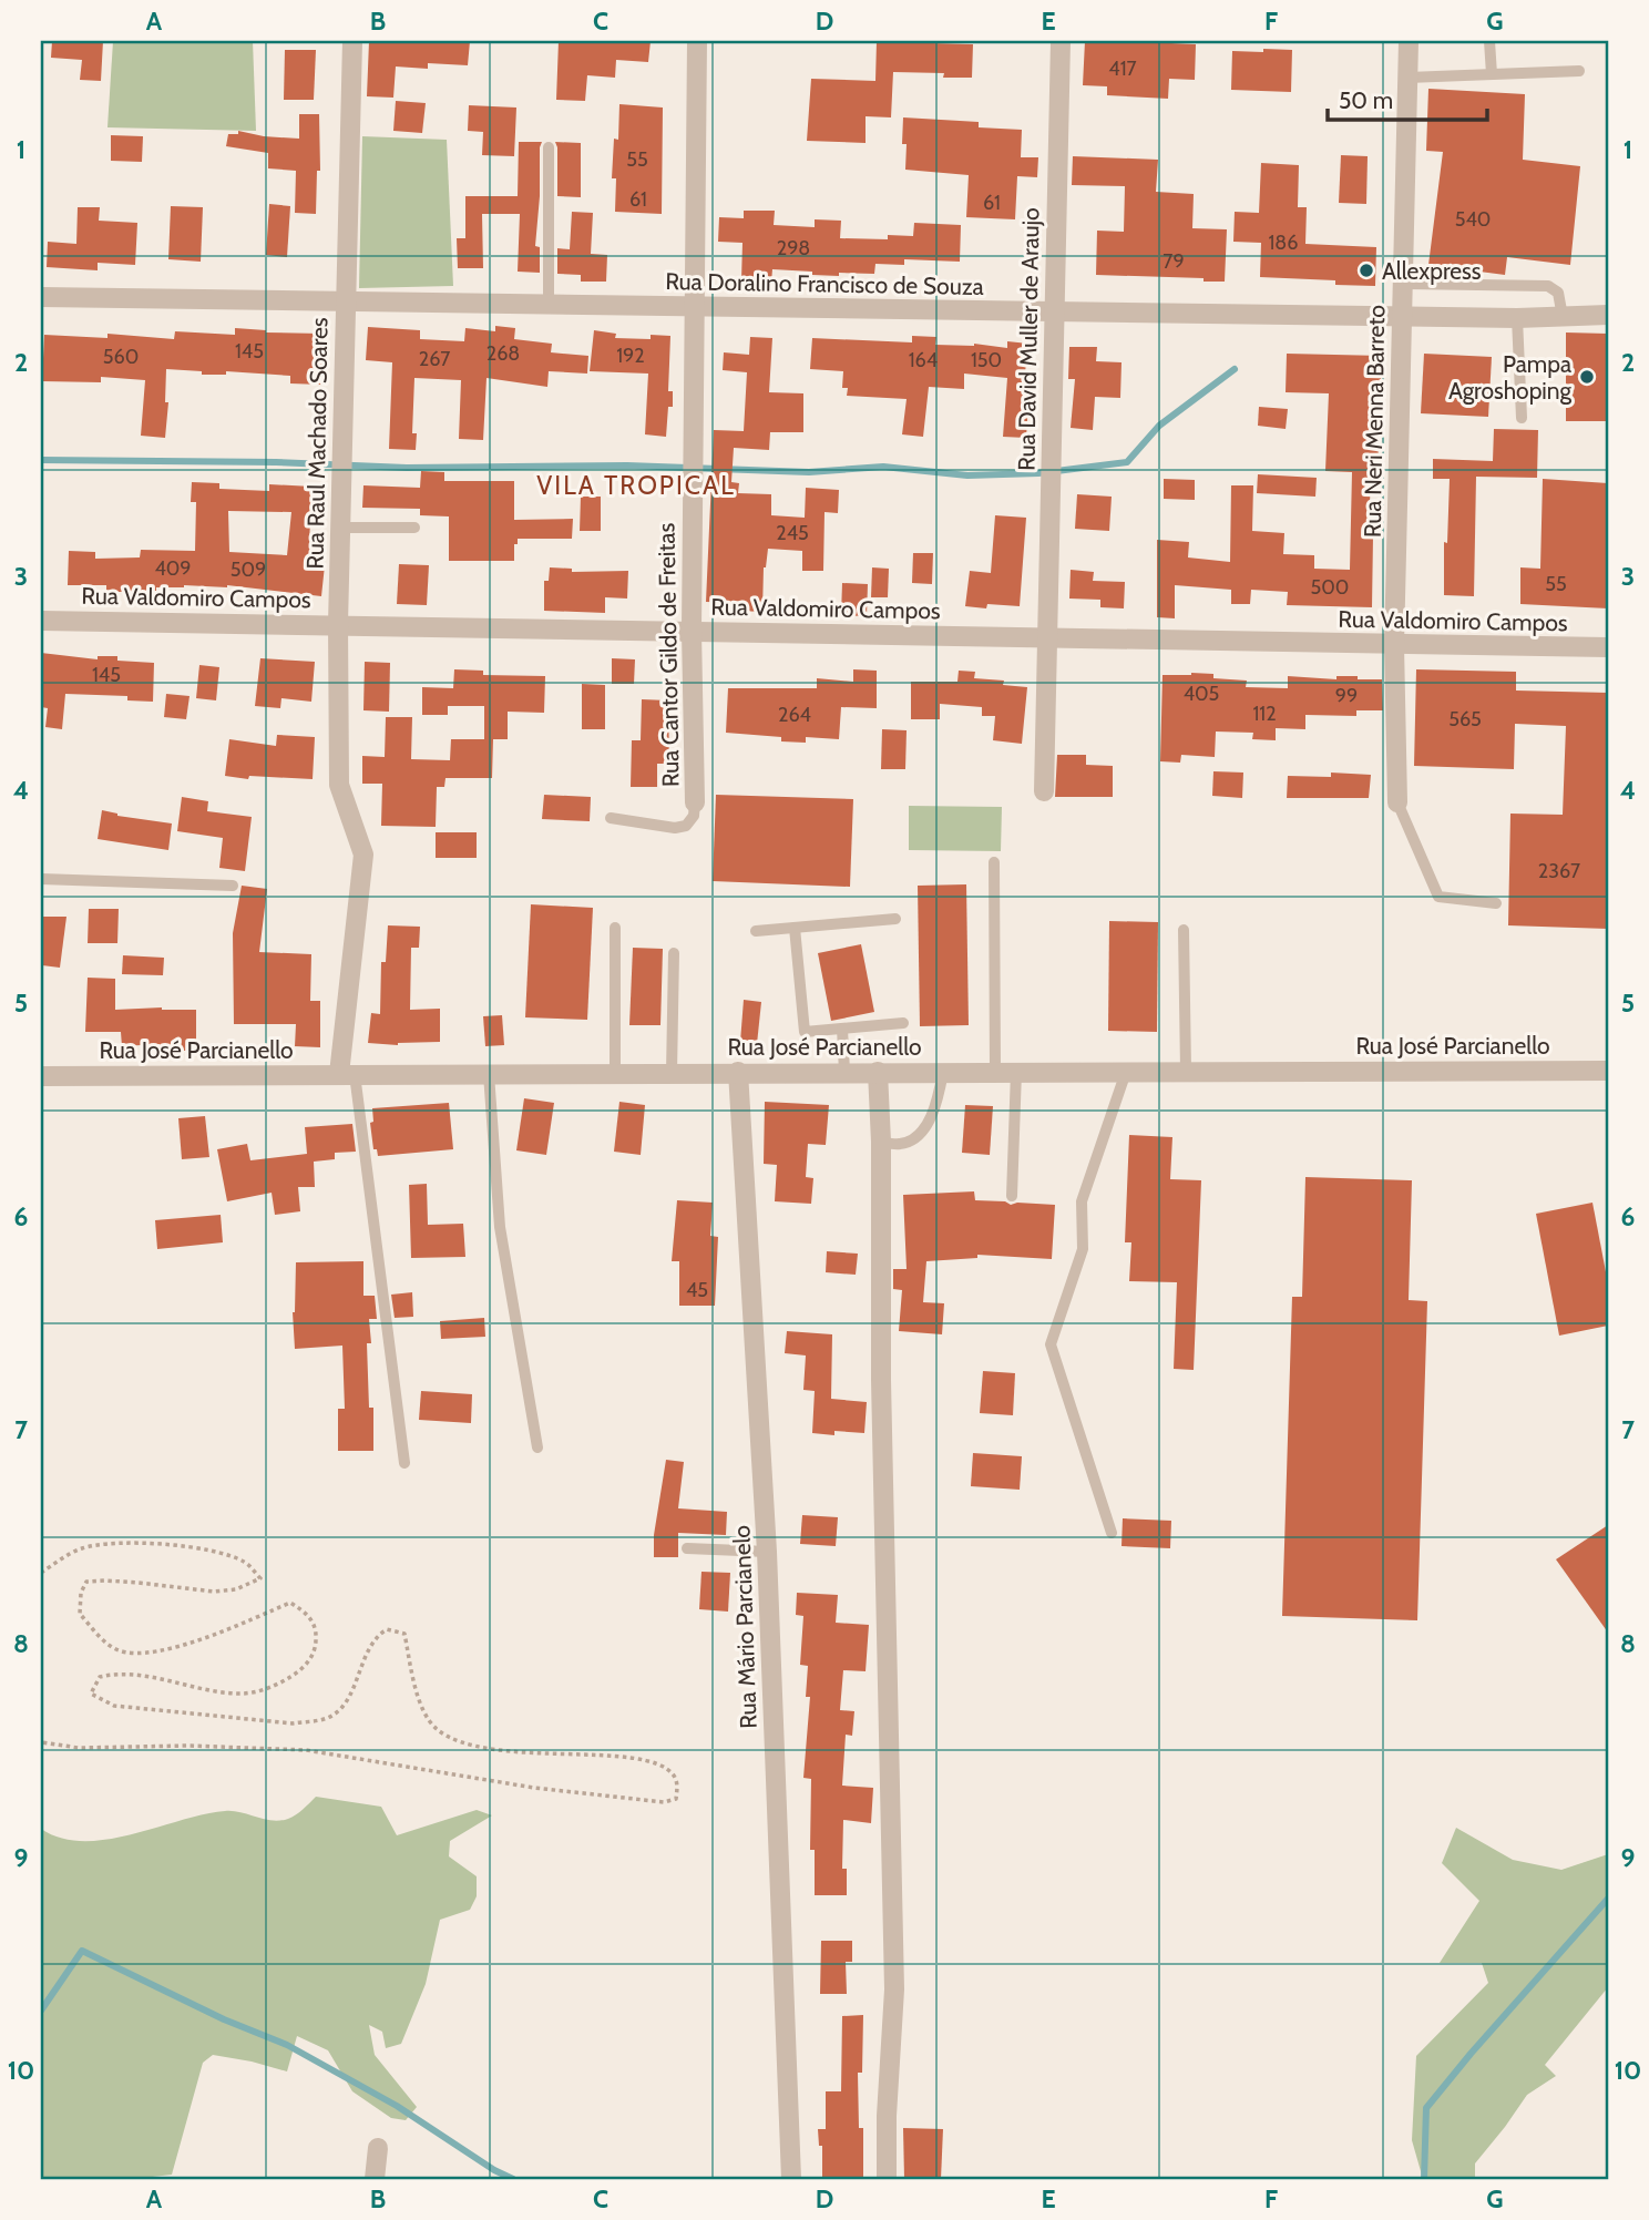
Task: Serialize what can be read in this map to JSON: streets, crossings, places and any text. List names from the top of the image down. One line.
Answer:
{"streets":{"street":["Rua Doralino Francisco de Souza","Rua David Muller de Araujo","Rua Neri Menna Barreto","Rua Raul Machado Soares","Rua Valdomiro Campos","Rua Cantor Gildo de Freitas","Rua José Parcianello","Rua Mário Parcianelo"]},"crossings":[["Rua Doralino Francisco de Souza","Rua David Muller de Araujo"],["Rua Doralino Francisco de Souza","Rua Neri Menna Barreto"],["Rua Doralino Francisco de Souza","Rua Raul Machado Soares"],["Rua Doralino Francisco de Souza","Rua Cantor Gildo de Freitas"],["Rua David Muller de Araujo","Rua Valdomiro Campos"],["Rua Neri Menna Barreto","Rua Valdomiro Campos"],["Rua Raul Machado Soares","Rua Valdomiro Campos"],["Rua Raul Machado Soares","Rua José Parcianello"],["Rua Valdomiro Campos","Rua Cantor Gildo de Freitas"],["Rua José Parcianello","Rua Mário Parcianelo"]],"districts":["VILA TROPICAL"],"places":["Allexpress","Pampa Agroshoping"],"house_numbers":["417","55","61","61","540","186","298","79","145","268","192","560","267","164","150","245","409","509","55","500","145","405","99","112","264","565","2367","45"],"scale_bar":"50 m","grid":{"columns":["A","B","C","D","E","F","G"],"rows":["1","2","3","4","5","6","7","8","9","10"]}}
